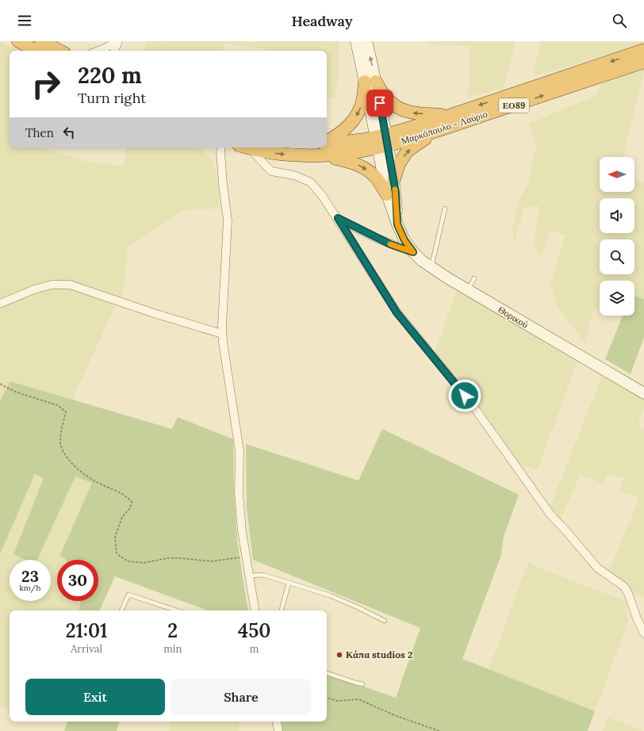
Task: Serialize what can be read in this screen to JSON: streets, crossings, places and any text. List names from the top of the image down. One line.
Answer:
{"streets":{"highway":["ΕΟ89","Μαρκόπουλο - Λαύριο"],"main road":["Θορικού"]},"crossings":[["Μαρκόπουλο - Λαύριο","Θορικού"]],"places":["Κάπα studios 2"],"north":"left","page":{"header":"Headway","turn":["220 m","Turn right"],"then":"Then","speed":"23 km/h","limit":"30","eta":["21:01","Arrival","2","min","450","m"],"buttons":["Exit","Share"]}}
